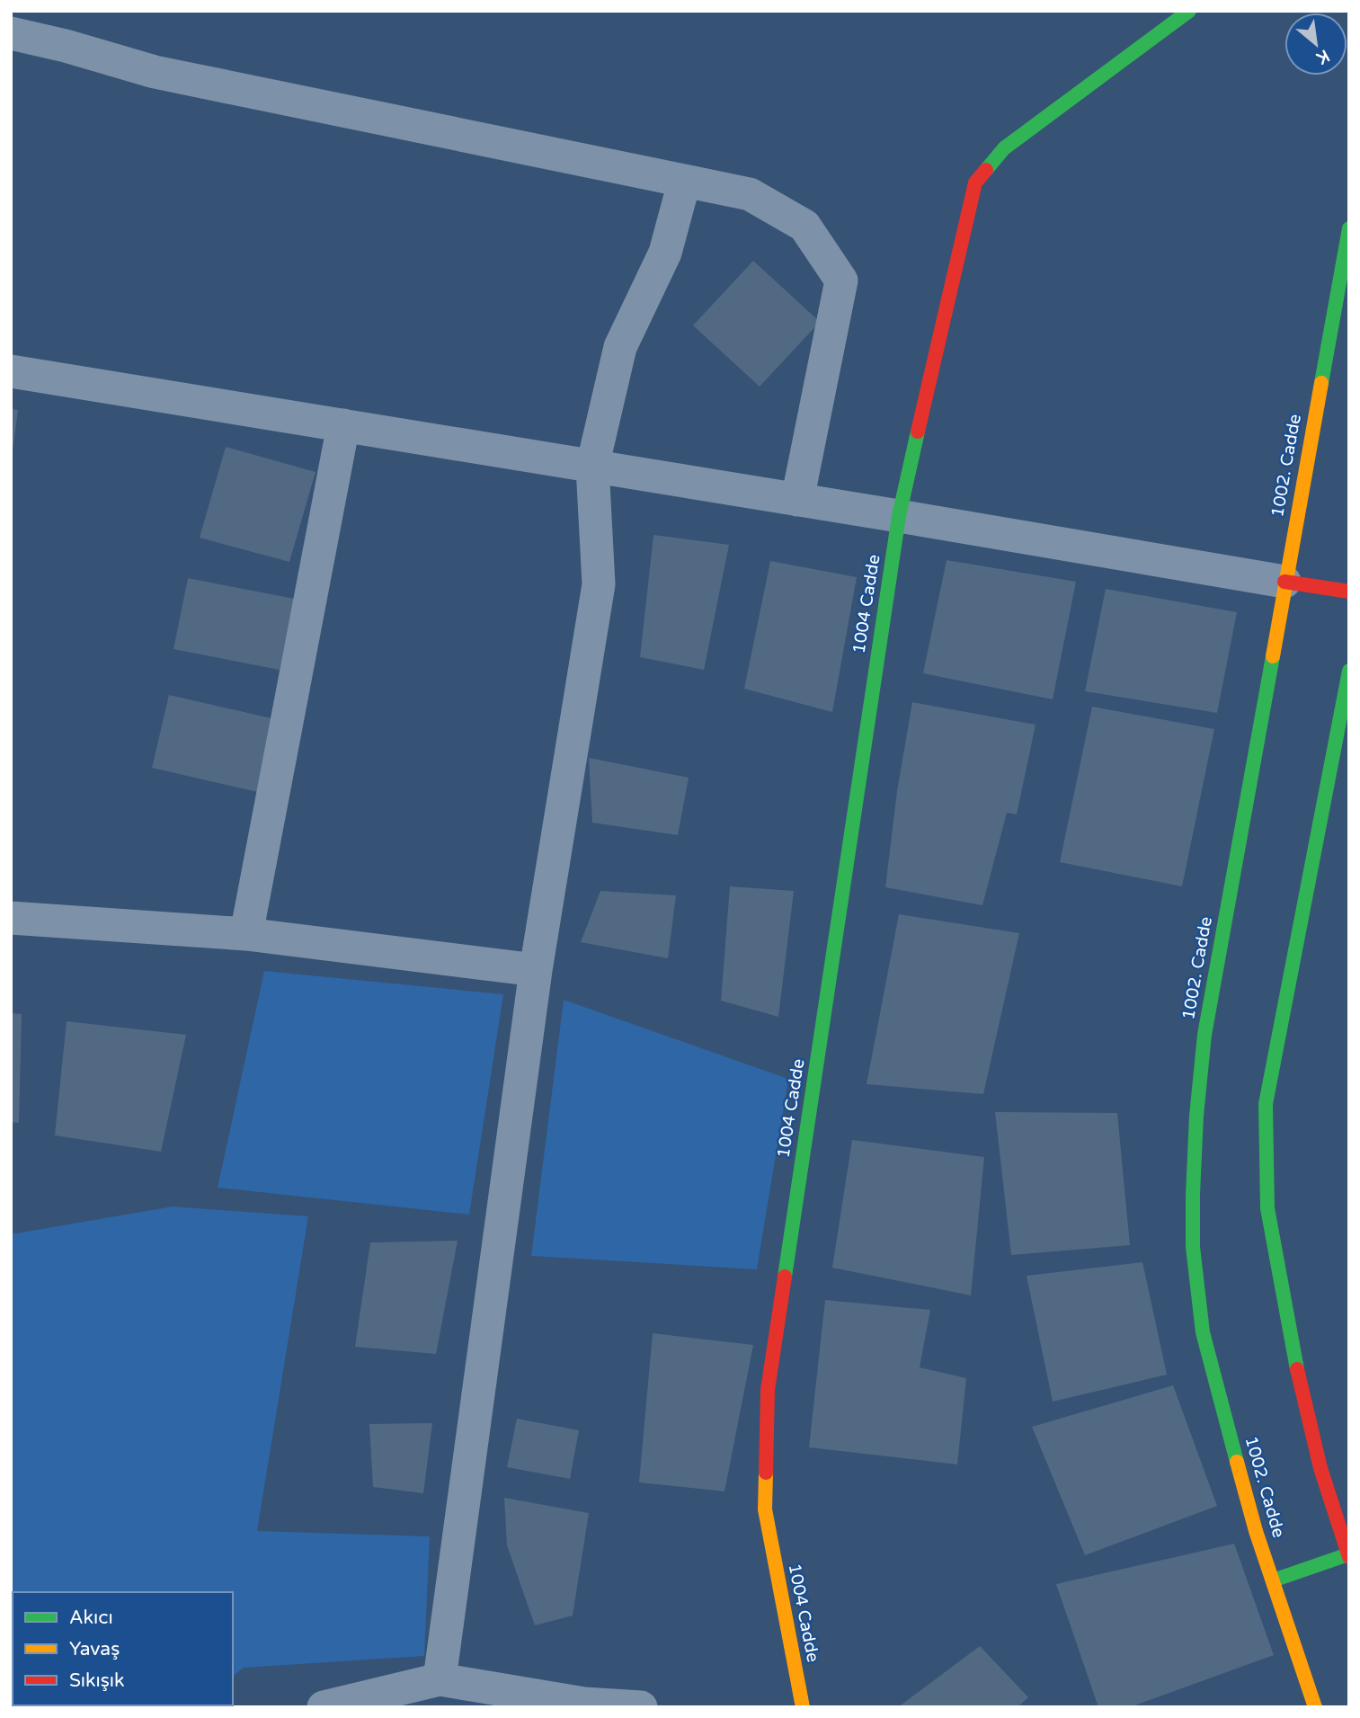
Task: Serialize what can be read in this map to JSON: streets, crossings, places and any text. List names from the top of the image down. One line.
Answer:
{"streets":{"main road":["1002. Cadde","1004 Cadde"]},"legend":["Akıcı","Yavaş","Sıkışık"],"north":"bottom right"}
